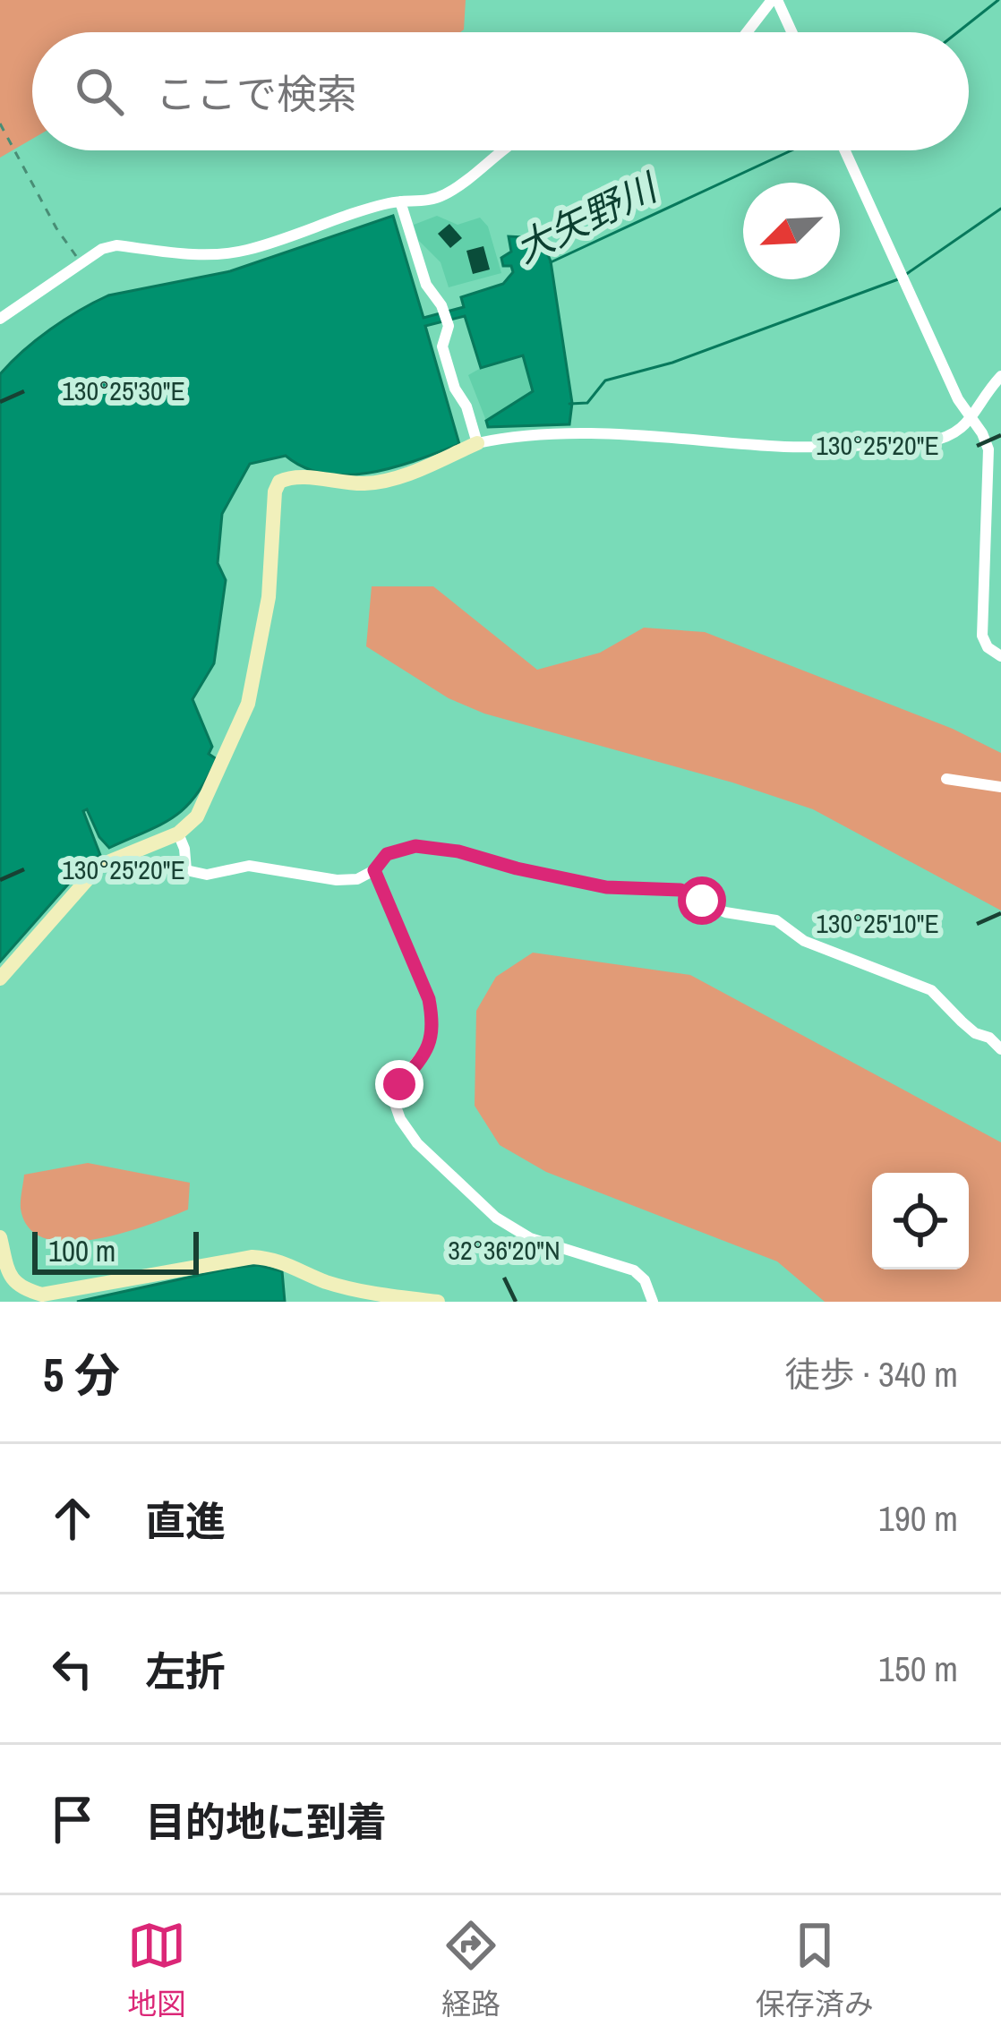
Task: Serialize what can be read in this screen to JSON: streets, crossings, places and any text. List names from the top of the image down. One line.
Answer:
{"water":["大矢野川"],"scale_bar":"100 m","north":"bottom left","page":{"search":"ここで検索","scale":"100 m","heading":["5 分","徒歩 · 340 m"],"list":[["直進","190 m"],["左折","150 m"],"目的地に到着"],"nav":["地図","経路","保存済み"]},"coordinates":["130°25'30\"E","130°25'20\"E","130°25'10\"E","32°36'20\"N"]}
